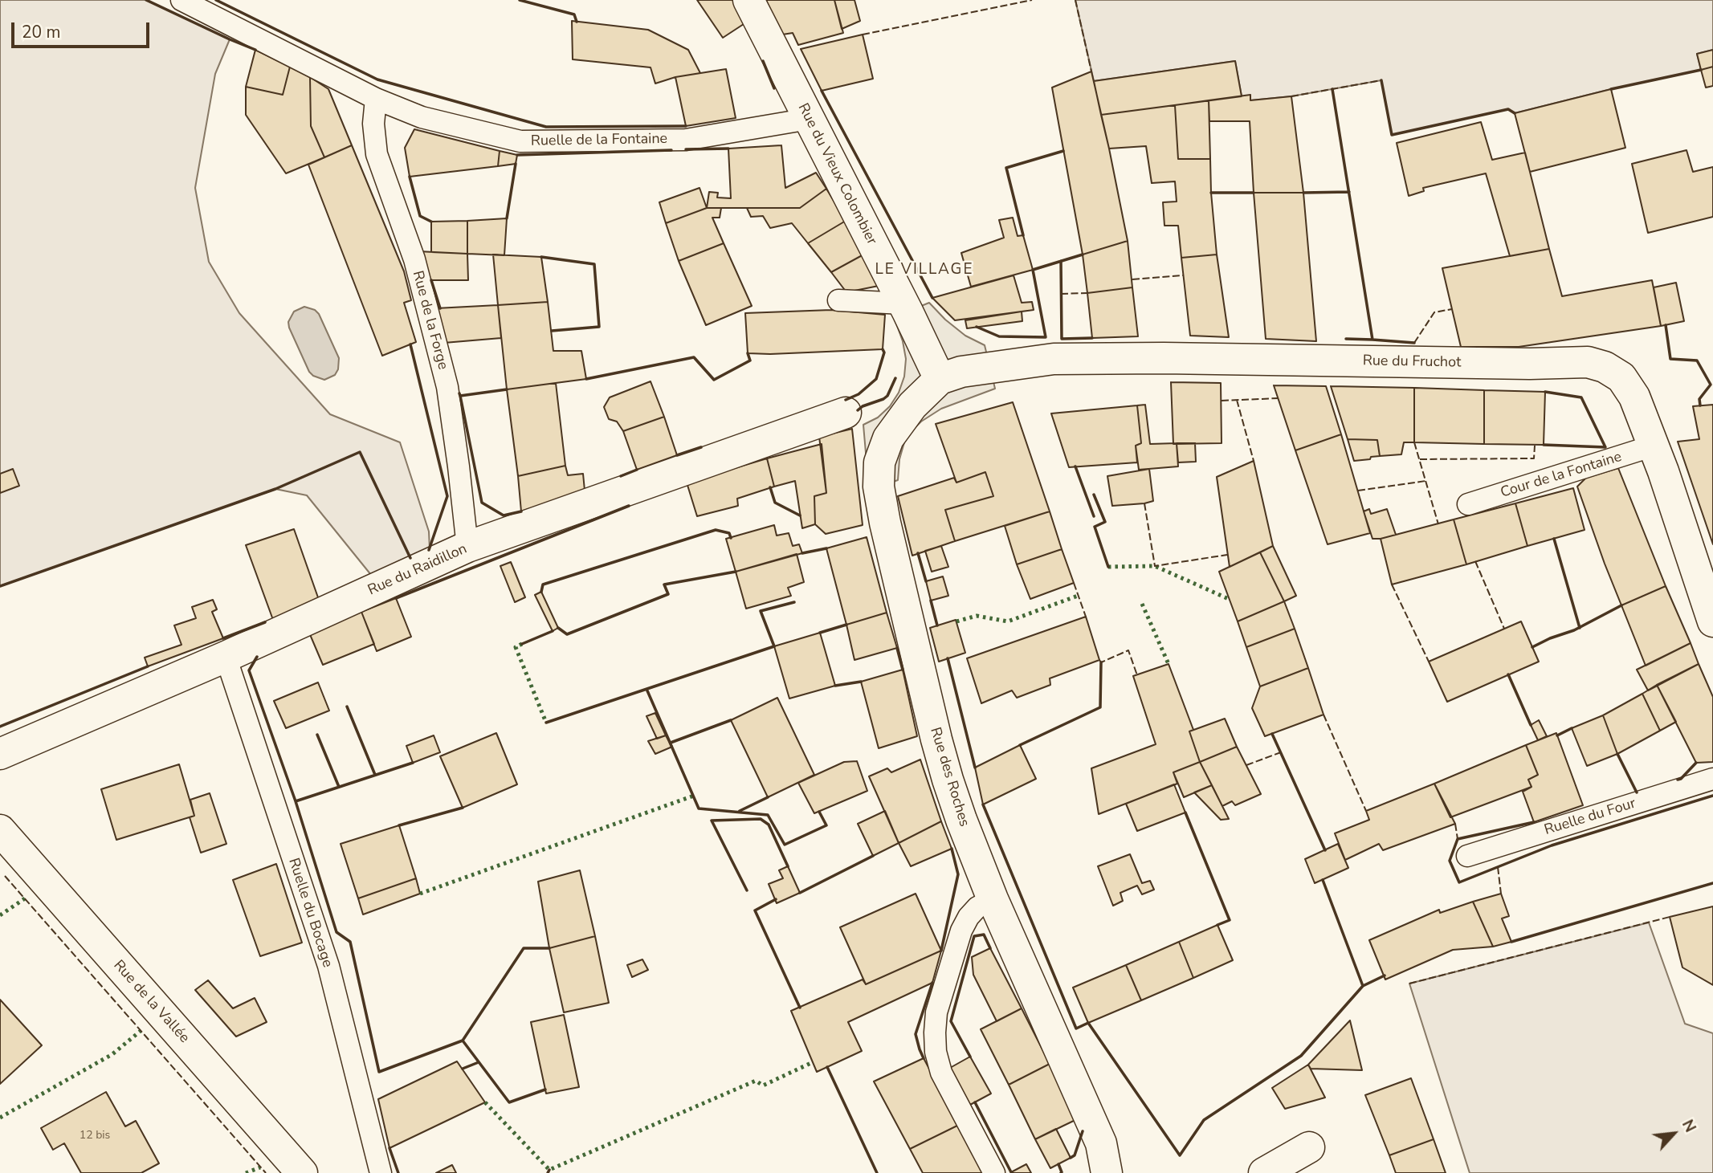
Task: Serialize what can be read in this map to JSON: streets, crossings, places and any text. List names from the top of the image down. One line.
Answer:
{"streets":{"street":["Rue du Vieux Colombier","Rue du Fruchot","Rue du Raidillon","Rue des Roches","Rue de la Vallée"],"lane":["Ruelle de la Fontaine","Rue de la Forge","Cour de la Fontaine","Ruelle du Four","Ruelle du Bocage"]},"crossings":[["Ruelle de la Fontaine","Rue du Vieux Colombier"],["Ruelle de la Fontaine","Rue de la Forge"],["Rue du Vieux Colombier","Rue du Fruchot"],["Rue du Vieux Colombier","Rue des Roches"],["Rue de la Forge","Rue du Raidillon"],["Rue du Fruchot","Cour de la Fontaine"],["Rue du Fruchot","Rue des Roches"],["Rue du Raidillon","Ruelle du Bocage"]],"districts":["LE VILLAGE"],"house_numbers":["12 bis"],"scale_bar":"20 m","north":"top right"}
